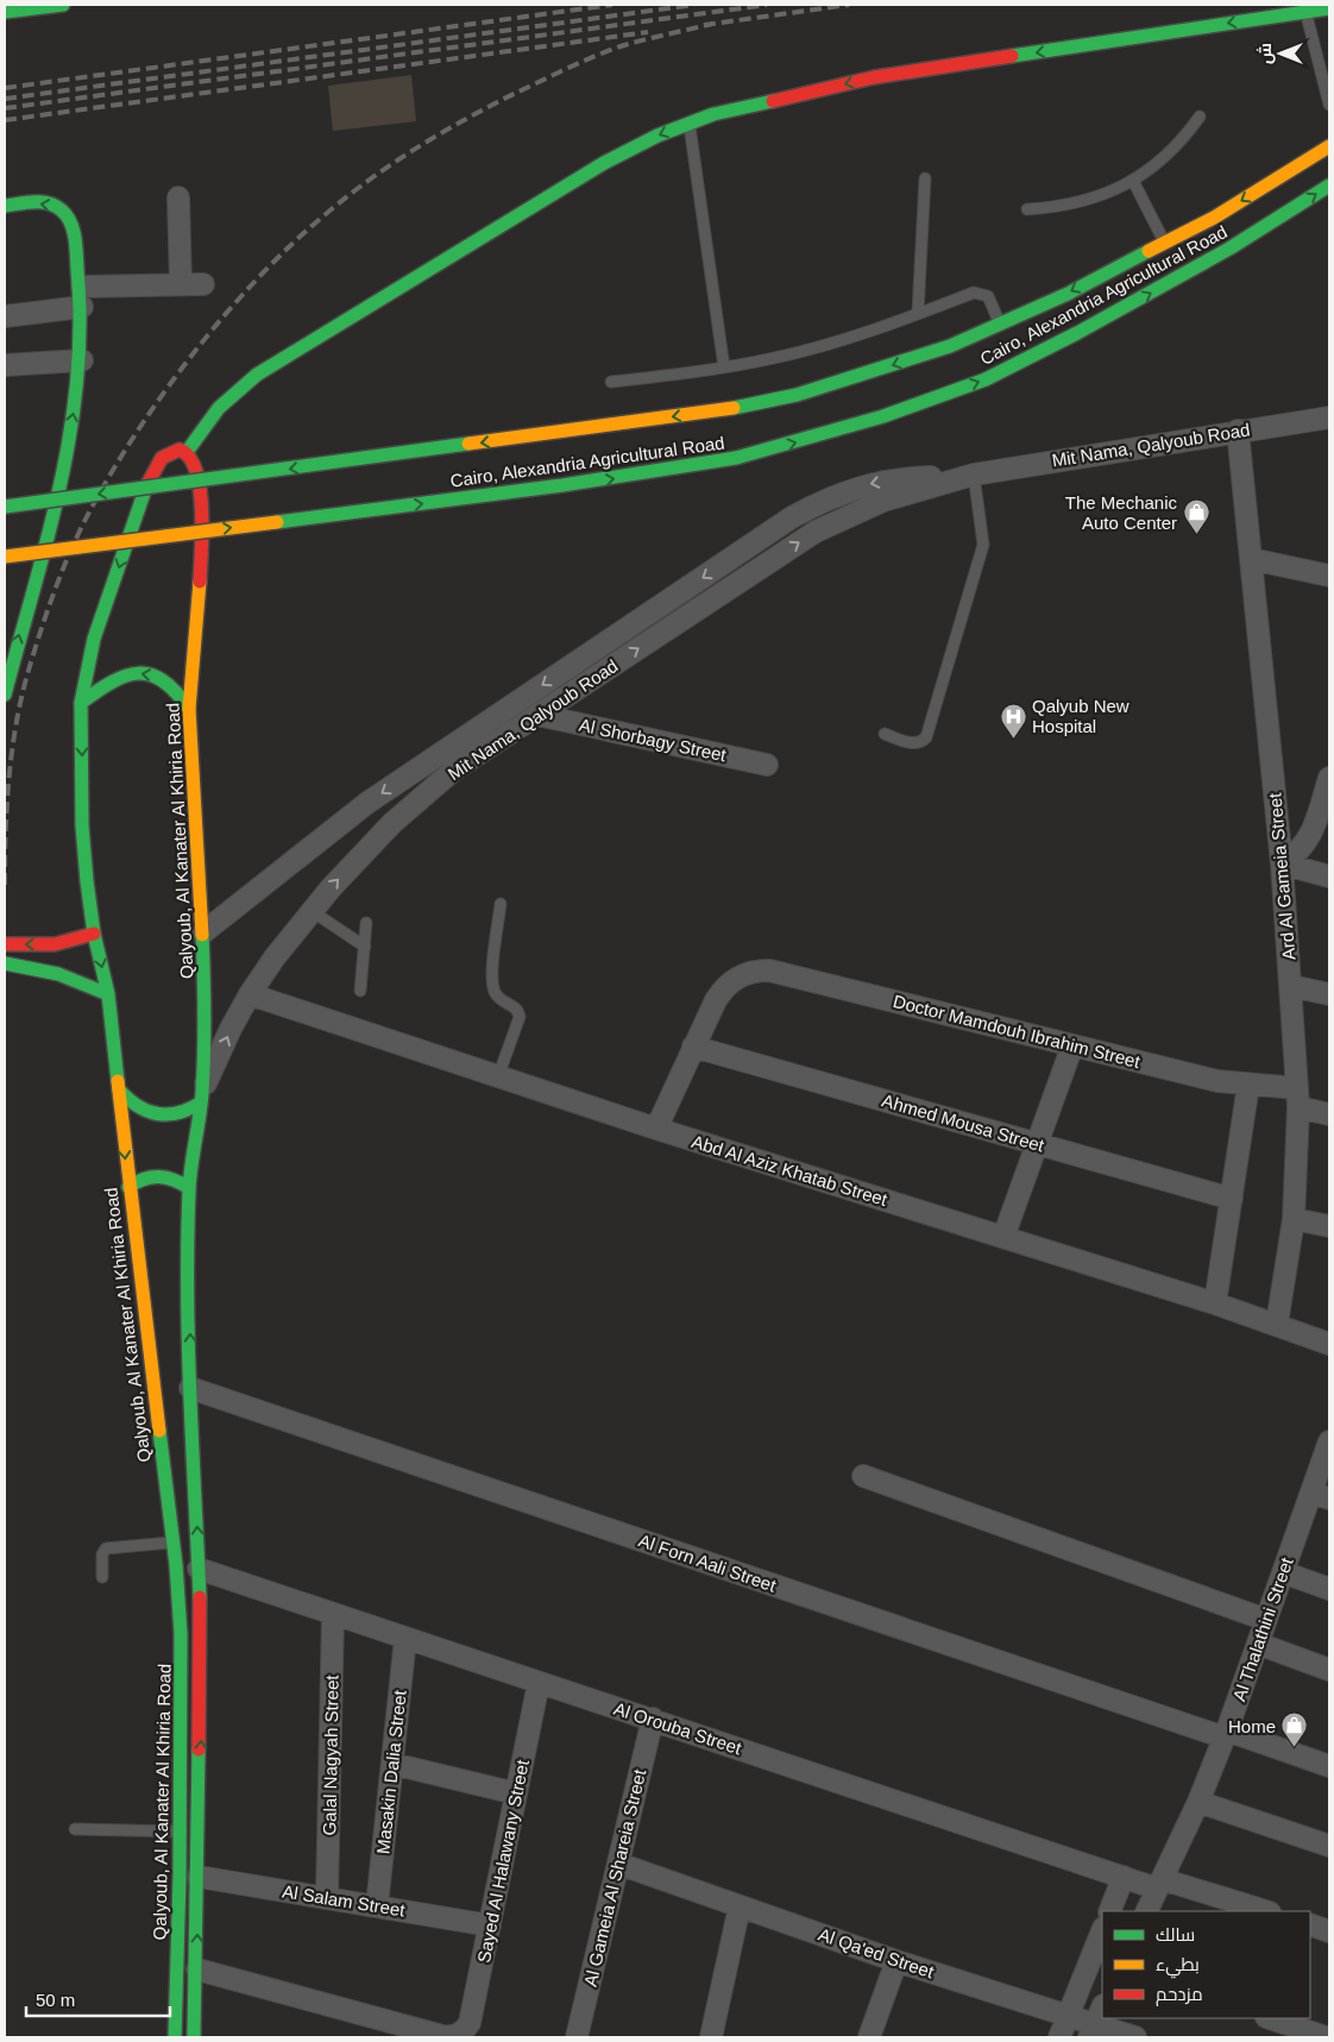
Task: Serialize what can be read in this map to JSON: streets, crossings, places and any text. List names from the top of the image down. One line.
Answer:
{"streets":{"main road":["Cairo, Alexandria Agricultural Road","Qalyoub, Al Kanater Al Khiria Road"],"street":["Mit Nama, Qalyoub Road","Al Shorbagy Street","Ard Al Gameia Street","Doctor Mamdouh Ibrahim Street","Ahmed Mousa Street","Abd Al Aziz Khatab Street","Al Forn Aali Street","Al Thalathini Street","Al Orouba Street","Galal Nagyah Street","Masakin Dalia Street","Sayed Al Halawany Street","Al Gameia Al Shareia Street","Al Salam Street","Al Qa'ed Street"]},"crossings":[["Mit Nama, Qalyoub Road","Al Shorbagy Street"],["Mit Nama, Qalyoub Road","Qalyoub, Al Kanater Al Khiria Road"],["Mit Nama, Qalyoub Road","Ard Al Gameia Street"],["Mit Nama, Qalyoub Road","Abd Al Aziz Khatab Street"],["Qalyoub, Al Kanater Al Khiria Road","Al Forn Aali Street"],["Qalyoub, Al Kanater Al Khiria Road","Al Orouba Street"],["Qalyoub, Al Kanater Al Khiria Road","Sayed Al Halawany Street"],["Qalyoub, Al Kanater Al Khiria Road","Al Salam Street"],["Ard Al Gameia Street","Doctor Mamdouh Ibrahim Street"],["Ard Al Gameia Street","Abd Al Aziz Khatab Street"],["Doctor Mamdouh Ibrahim Street","Ahmed Mousa Street"],["Al Forn Aali Street","Al Thalathini Street"],["Al Thalathini Street","Al Orouba Street"],["Al Orouba Street","Galal Nagyah Street"],["Al Orouba Street","Masakin Dalia Street"],["Al Orouba Street","Sayed Al Halawany Street"],["Al Orouba Street","Al Gameia Al Shareia Street"],["Galal Nagyah Street","Al Salam Street"],["Masakin Dalia Street","Al Salam Street"],["Sayed Al Halawany Street","Al Salam Street"],["Al Gameia Al Shareia Street","Al Qa'ed Street"]],"places":{"shop":["The Mechanic Auto Center","Home"],"hospital":["Qalyub New Hospital"]},"legend":["سالك","بطيء","مزدحم"],"scale_bar":"50 m","north":"left"}
